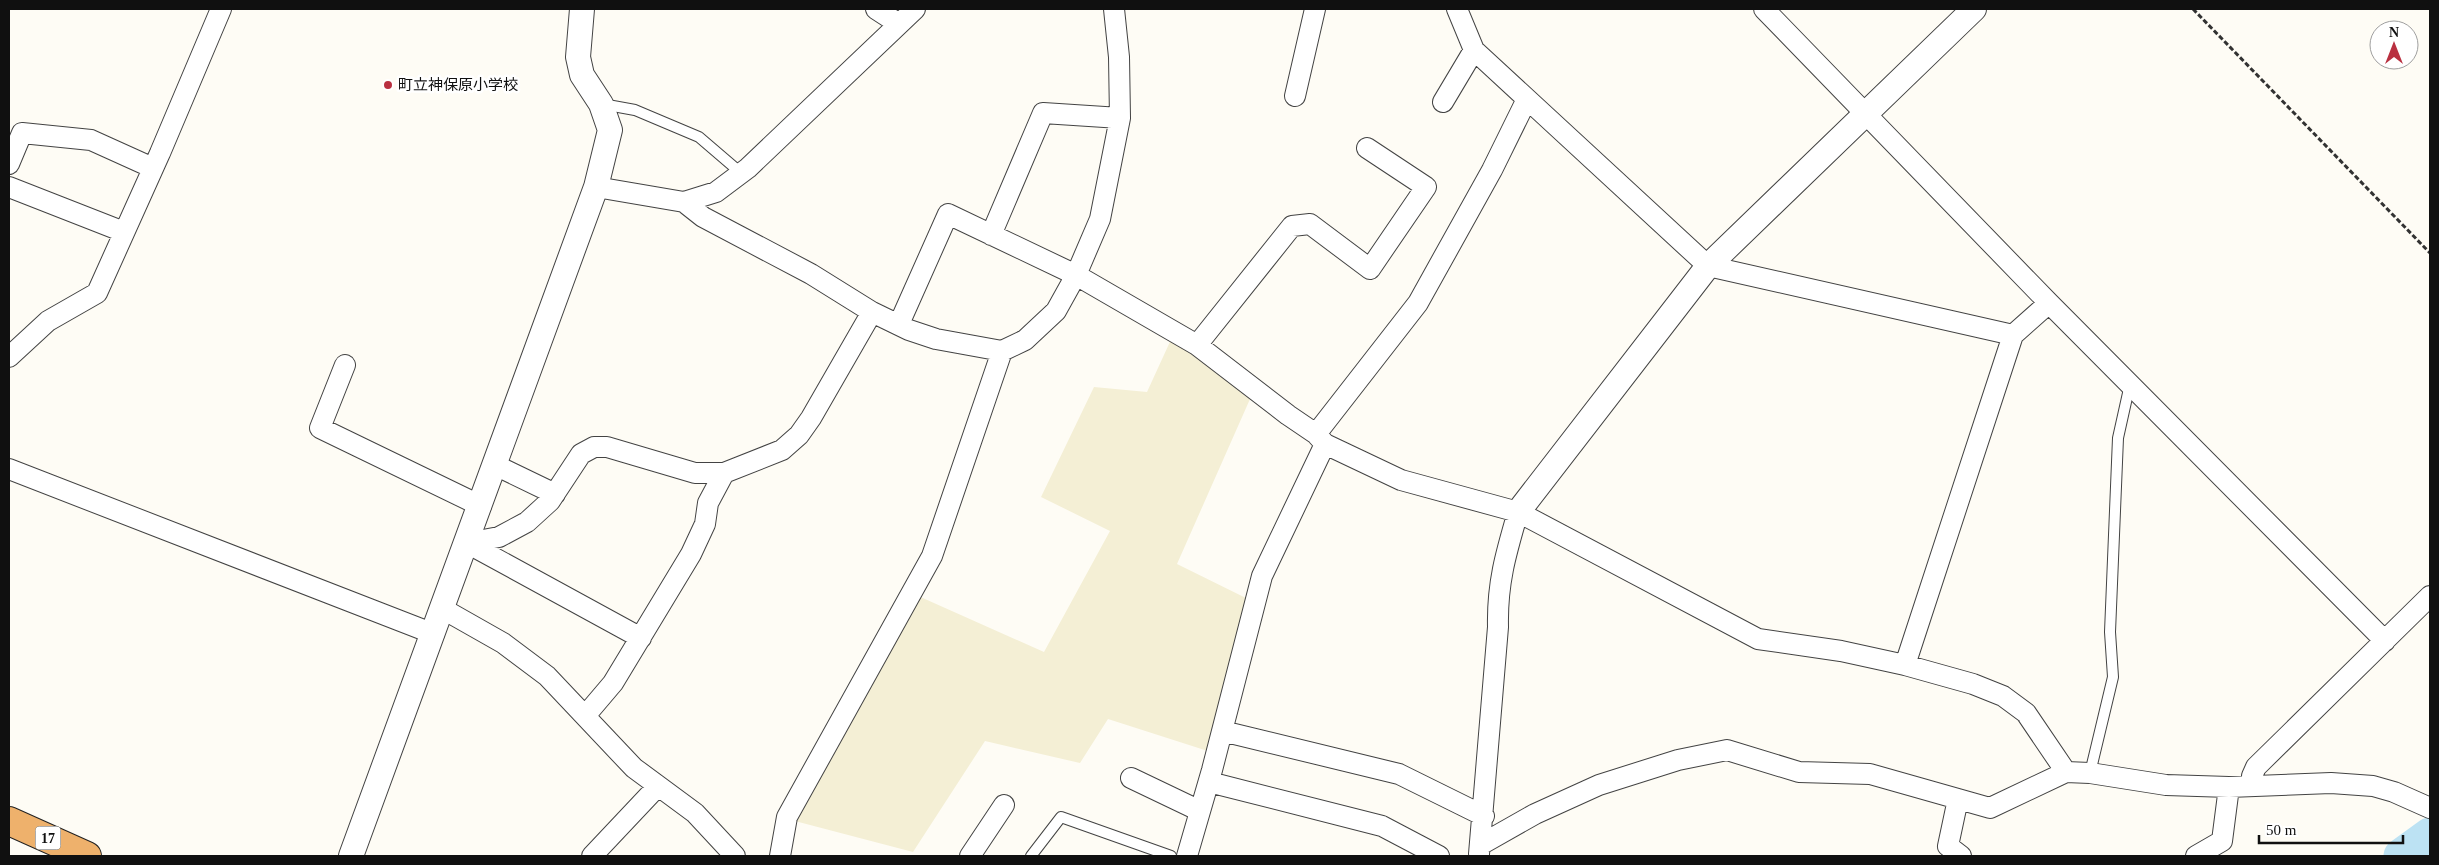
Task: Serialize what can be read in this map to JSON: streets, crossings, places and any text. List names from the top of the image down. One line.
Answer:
{"streets":{"highway":["17"]},"places":["町立神保原小学校"],"scale_bar":"50 m","north":"top"}
